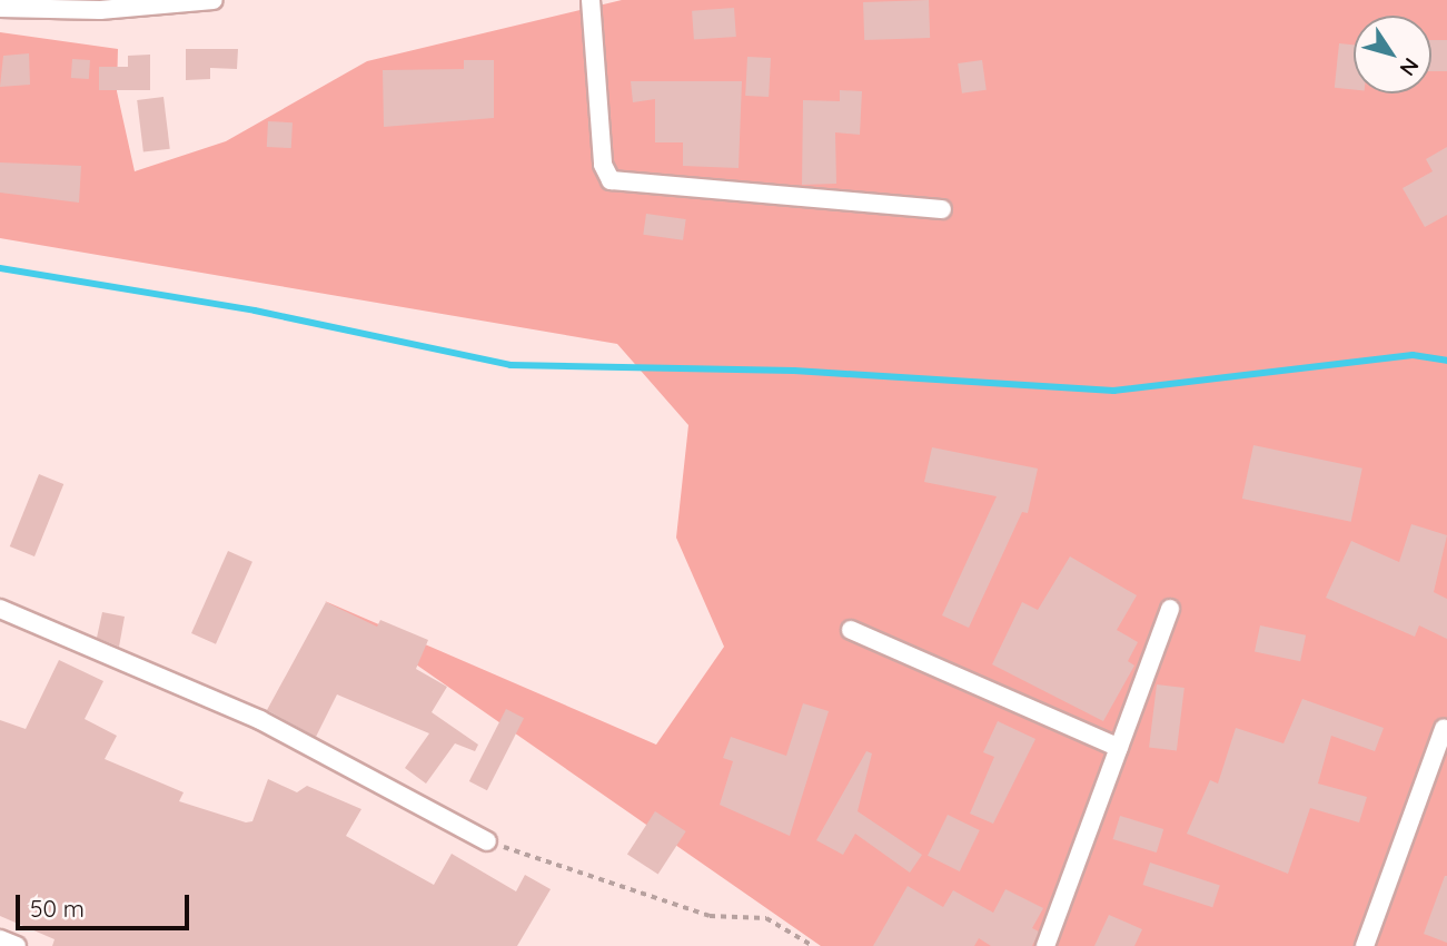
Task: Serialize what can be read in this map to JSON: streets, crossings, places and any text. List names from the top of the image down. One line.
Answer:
{"scale_bar":"50 m","north":"bottom right"}
